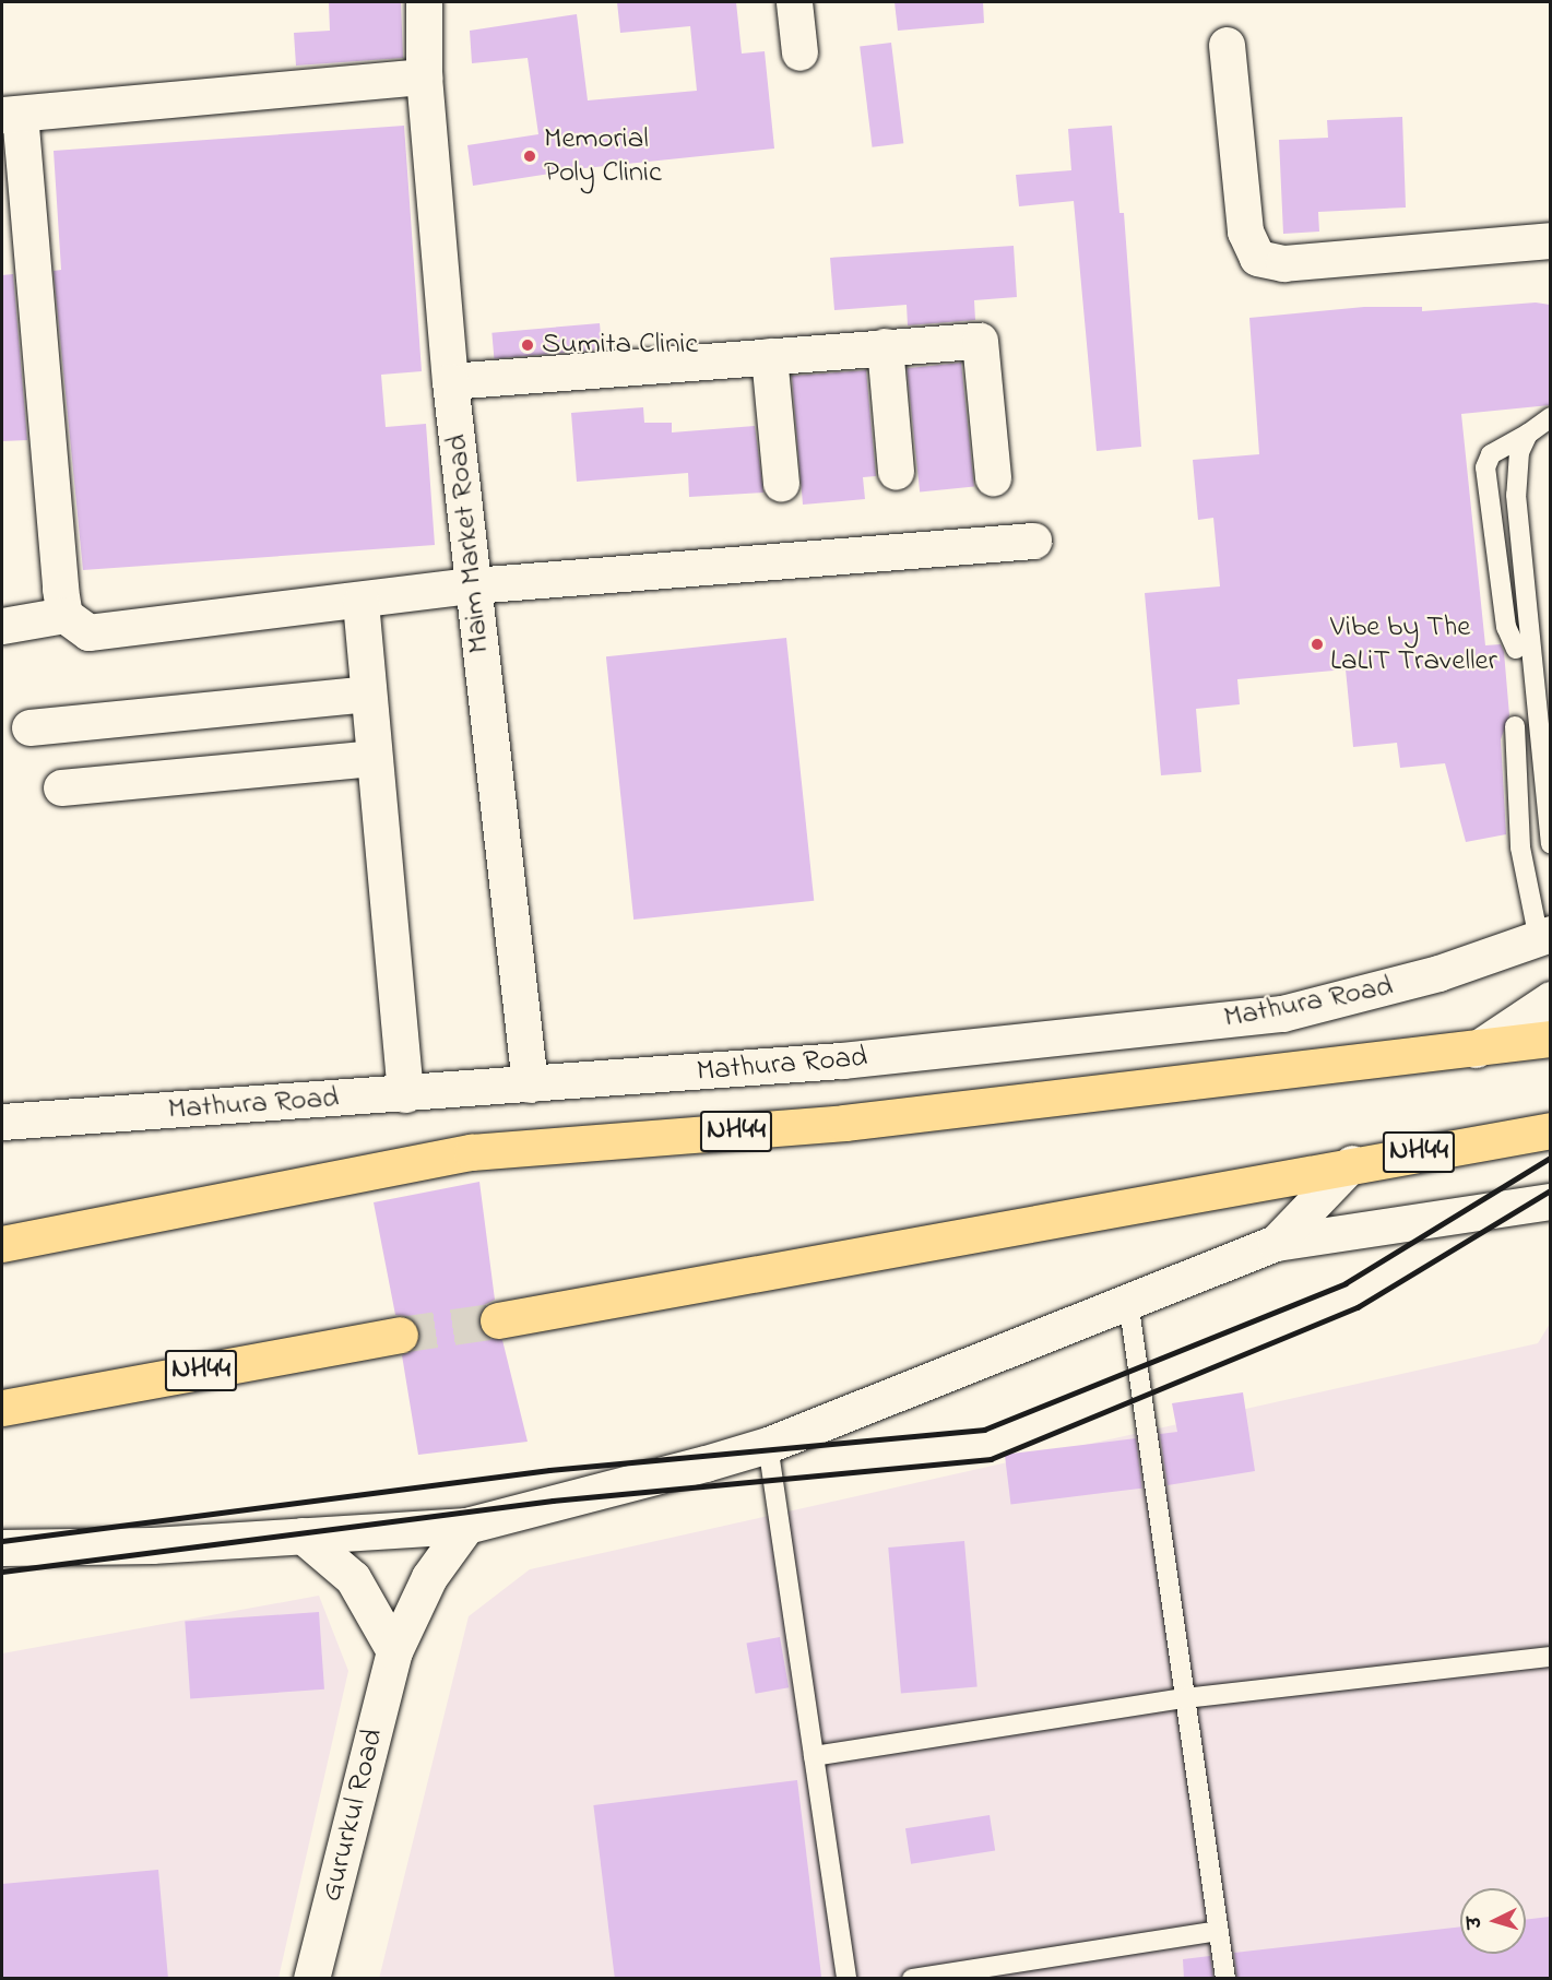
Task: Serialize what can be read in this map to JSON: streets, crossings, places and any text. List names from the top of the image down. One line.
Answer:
{"streets":{"highway":["Mathura Road","NH44"],"street":["Maim Market Road","Gururkul Road"]},"crossings":[["Maim Market Road","Mathura Road"]],"places":["Memorial Poly Clinic","Sumita Clinic","Vibe by The LaLiT Traveller"],"north":"left"}
